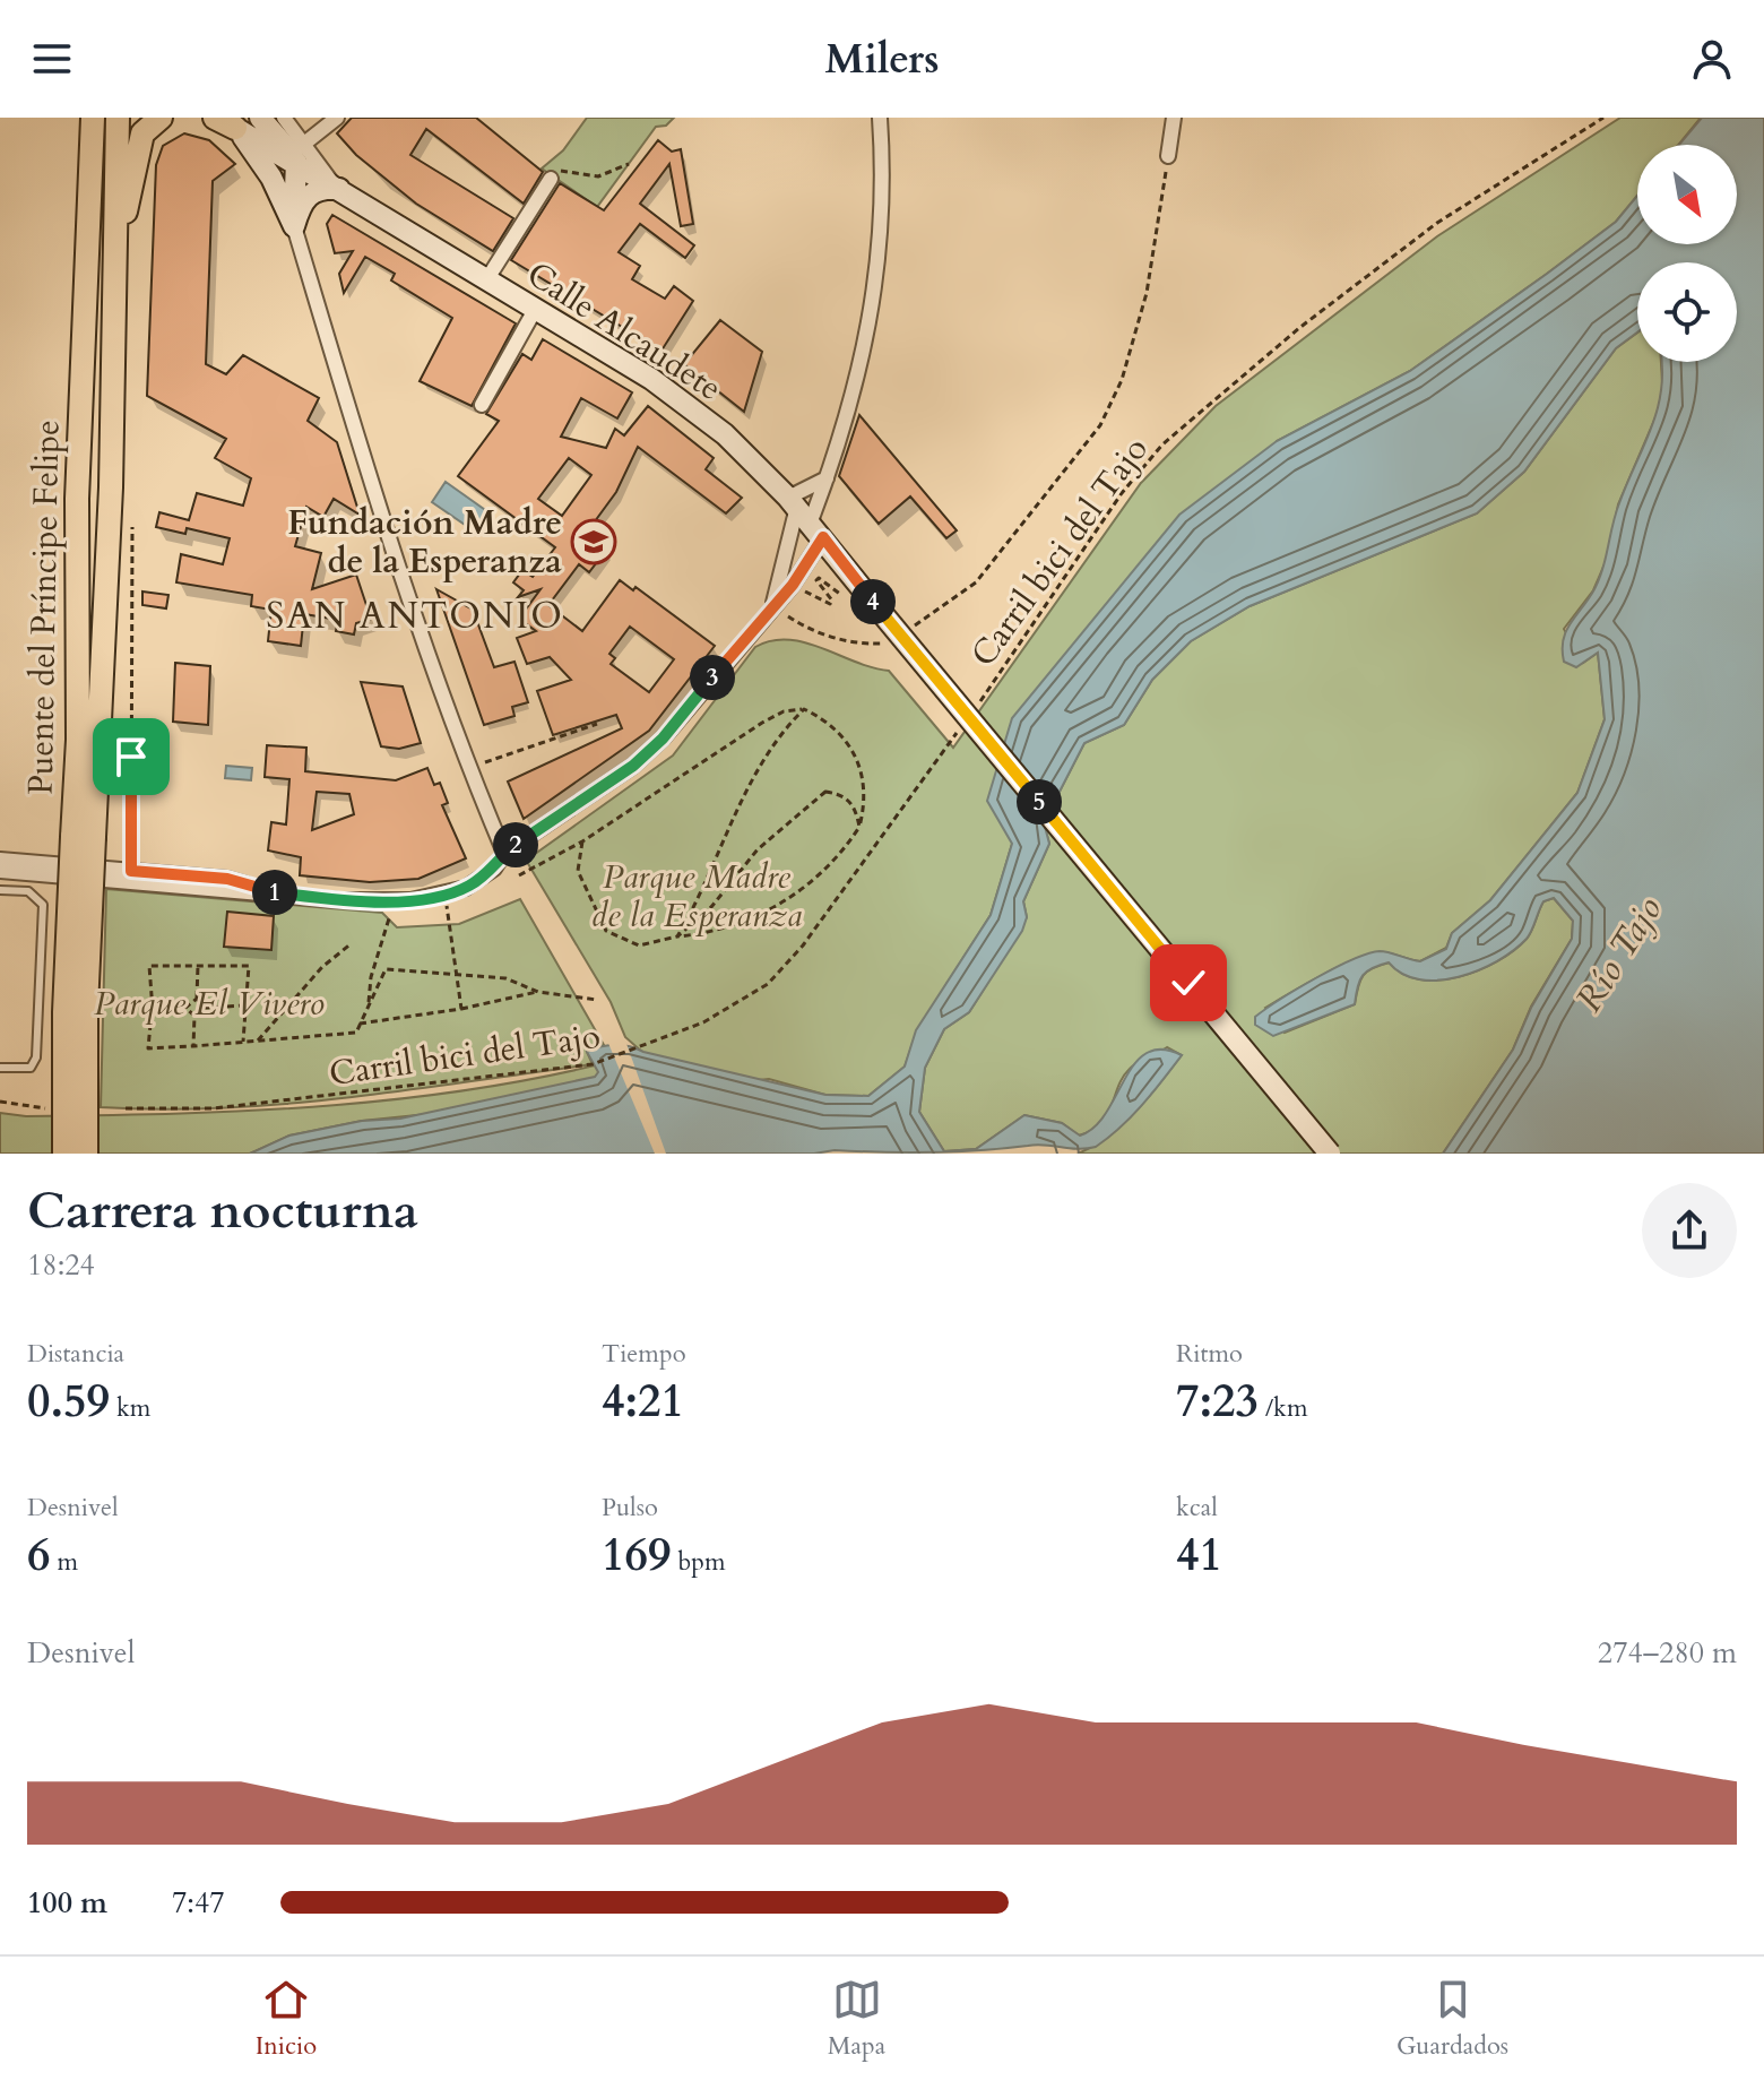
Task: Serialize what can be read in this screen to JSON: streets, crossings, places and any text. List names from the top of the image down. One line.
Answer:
{"streets":{"main road":["Calle Alcaudete","Puente del Príncipe Felipe"],"path":["Carril bici del Tajo"]},"districts":["SAN ANTONIO"],"water":["Río Tajo"],"parks":["Parque Madre de la Esperanza","Parque El Vivero"],"places":{"school or university":["Fundación Madre de la Esperanza"]},"north":"bottom right","page":{"header":"Milers","pins":["4","3","5","2","1"],"heading":["Carrera nocturna","18:24"],"stats":[["Distancia","0.59 km"],["Tiempo","4:21"],["Ritmo","7:23 /km"],["Desnivel","6 m"],["Pulso","169 bpm"],["kcal","41"]],"chart":["Desnivel","274–280 m"],"list":[{"name":"100 m","note":"7:47"}],"tabs":["Inicio","Mapa","Guardados"]}}
